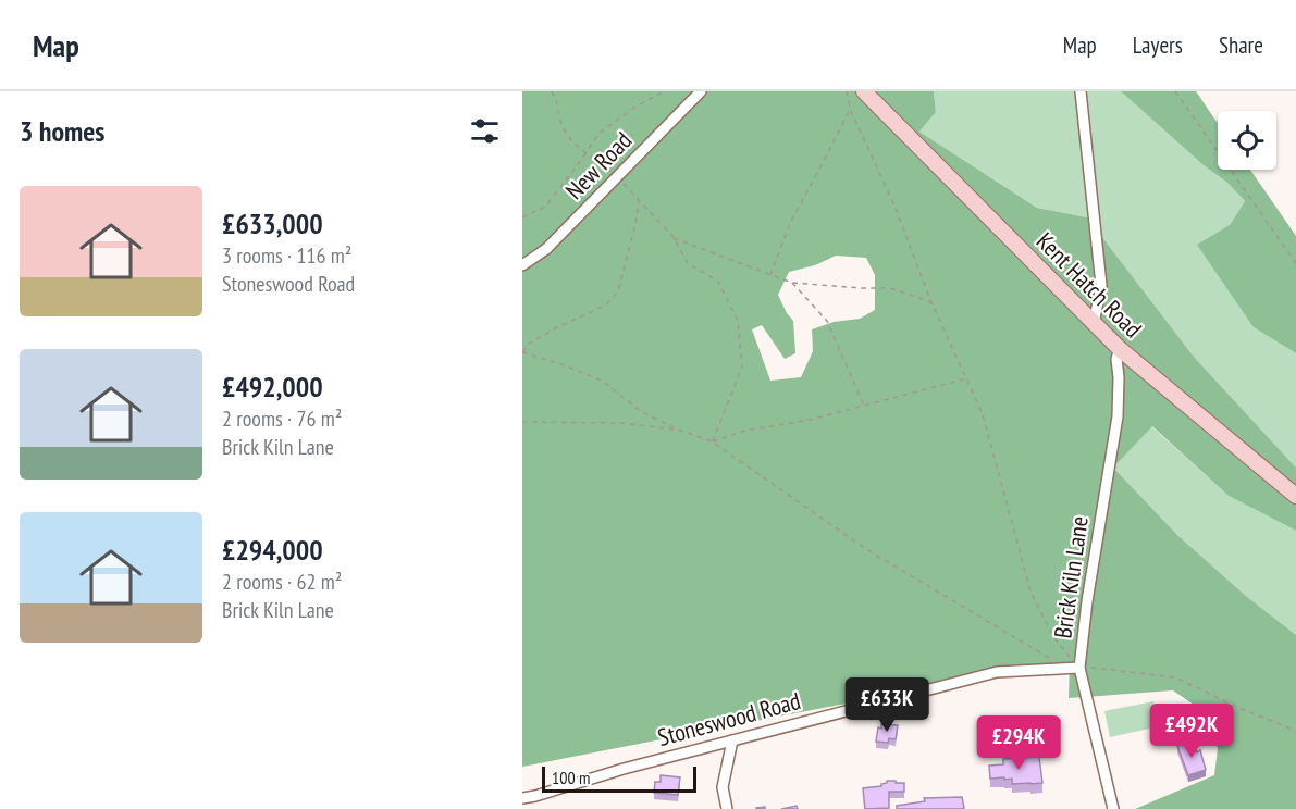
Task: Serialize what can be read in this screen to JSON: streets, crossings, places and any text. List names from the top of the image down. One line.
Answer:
{"streets":{"main road":["Kent Hatch Road"],"street":["New Road","Brick Kiln Lane","Stoneswood Road"]},"crossings":[["Kent Hatch Road","Brick Kiln Lane"],["Brick Kiln Lane","Stoneswood Road"]],"scale_bar":"100 m","page":{"header":"Map","nav":["Map","Layers","Share"],"heading":"3 homes","list":[{"name":"£633,000","note":"3 rooms · 116 m² · Stoneswood Road"},{"name":"£492,000","note":"2 rooms · 76 m² · Brick Kiln Lane"},{"name":"£294,000","note":"2 rooms · 62 m² · Brick Kiln Lane"}],"price":["£633K","£492K","£294K"],"scale":"100 m"}}
